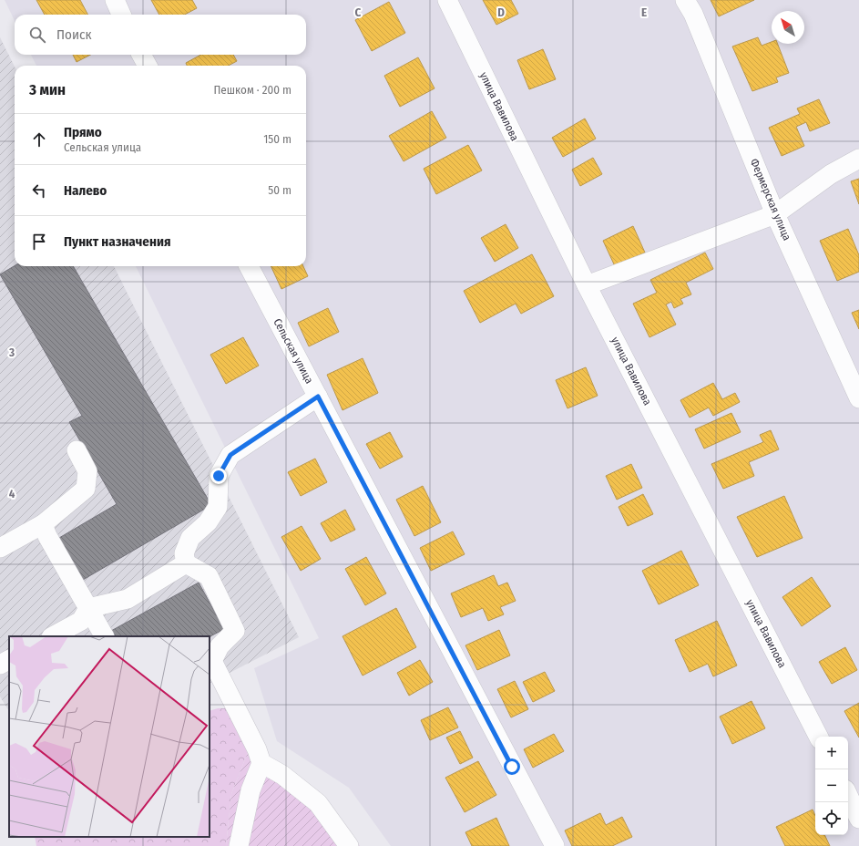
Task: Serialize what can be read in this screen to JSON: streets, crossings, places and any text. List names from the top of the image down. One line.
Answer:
{"streets":{"street":["улица Вавилова","Фермерская улица","Сельская улица"]},"north":"top left","page":{"search":"Поиск","heading":["3 мин","Пешком · 200 m"],"list":[["Прямо","Сельская улица","150 m"],["Налево","50 m"],"Пункт назначения"],"map_buttons":["+","−"]},"grid":{"columns":["C","D","E"],"rows":["3","4"]}}
